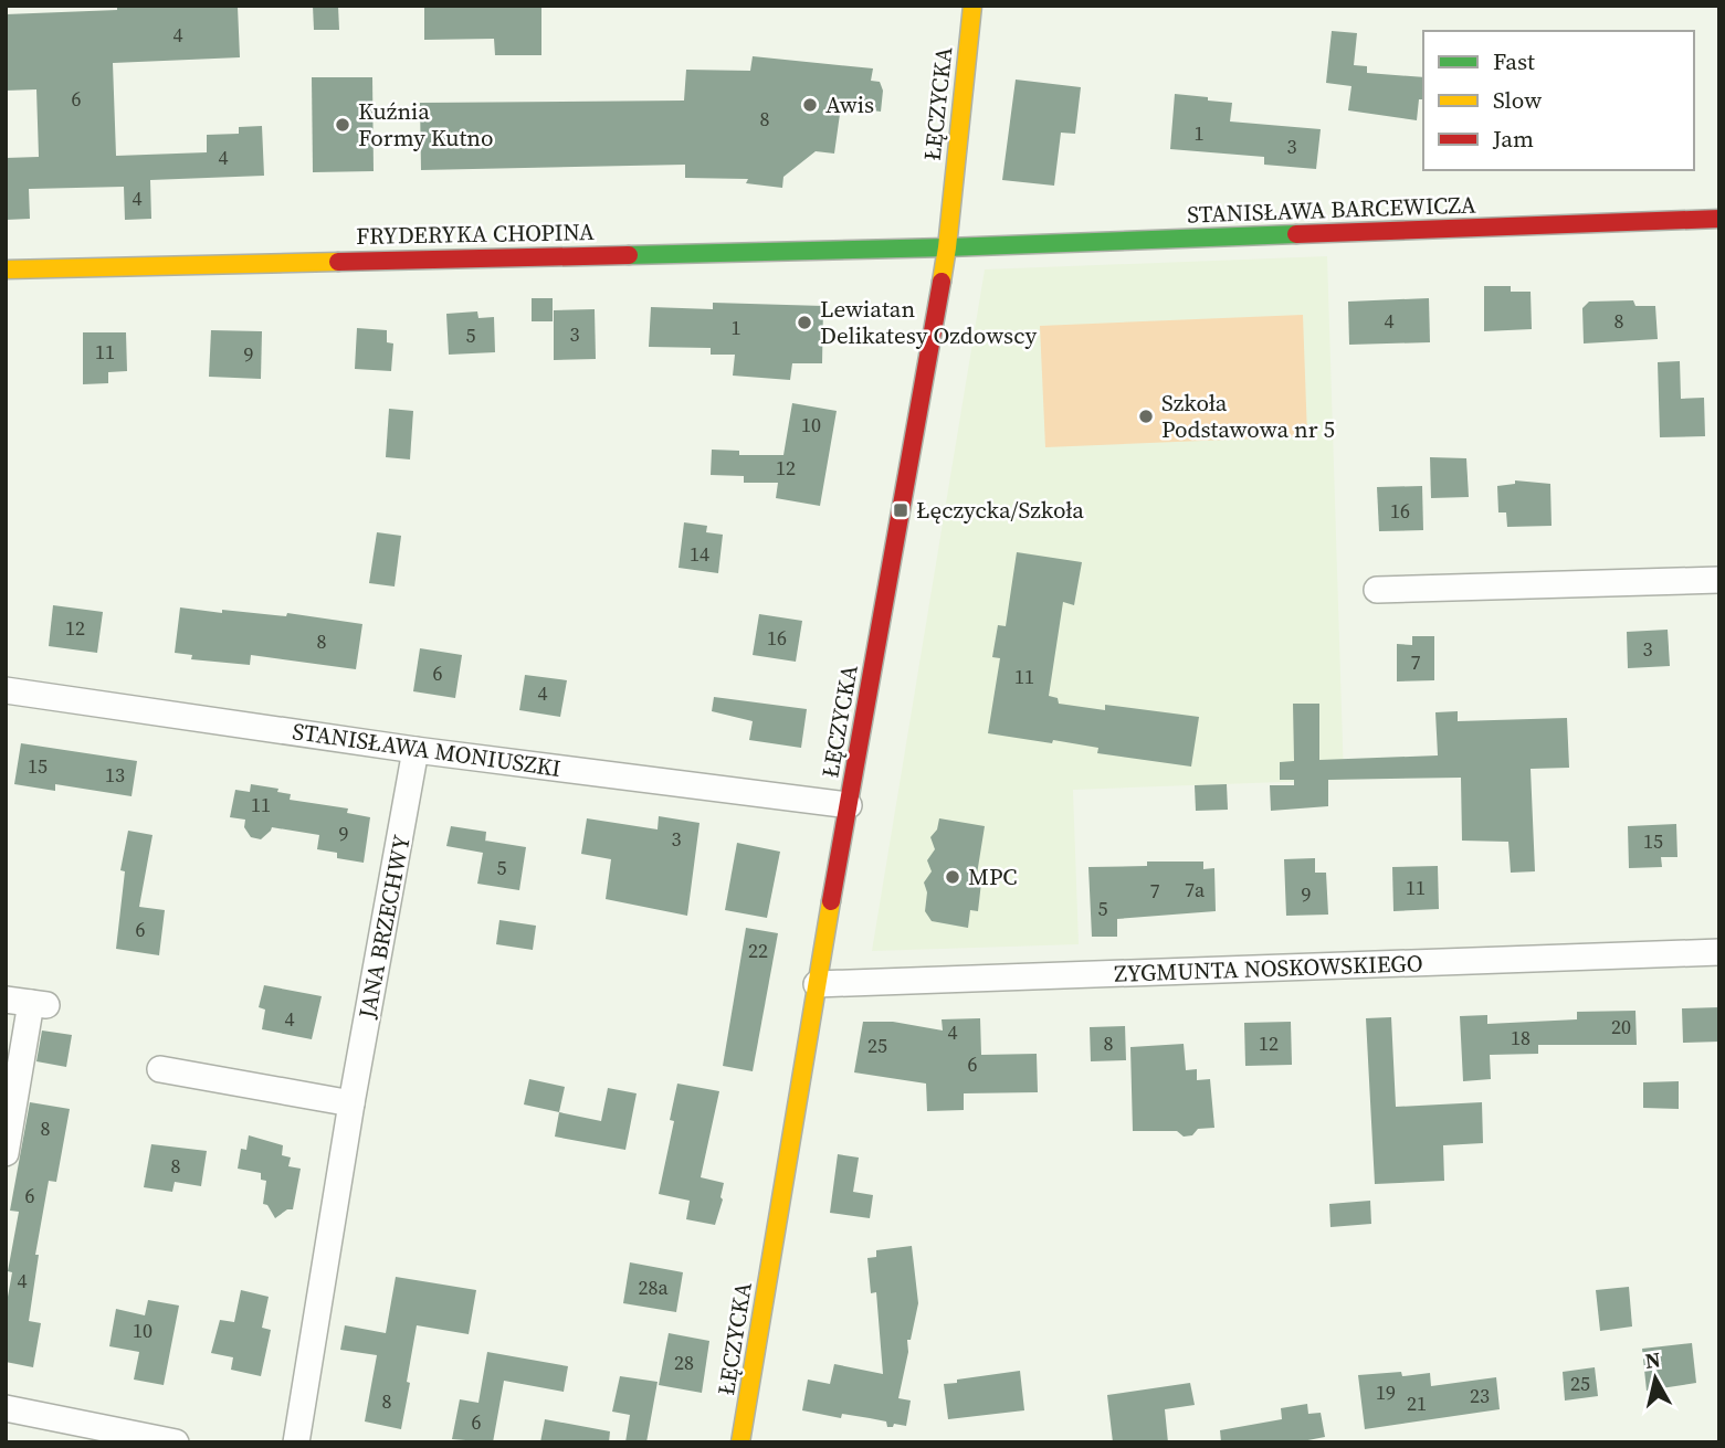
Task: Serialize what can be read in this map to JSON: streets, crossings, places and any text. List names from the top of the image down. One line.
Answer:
{"streets":{"street":["ŁĘCZYCKA","STANISŁAWA BARCEWICZA","FRYDERYKA CHOPINA","STANISŁAWA MONIUSZKI","JANA BRZECHWY","ZYGMUNTA NOSKOWSKIEGO"]},"crossings":[["ŁĘCZYCKA","STANISŁAWA BARCEWICZA"],["ŁĘCZYCKA","FRYDERYKA CHOPINA"],["ŁĘCZYCKA","STANISŁAWA MONIUSZKI"],["ŁĘCZYCKA","ZYGMUNTA NOSKOWSKIEGO"],["STANISŁAWA BARCEWICZA","FRYDERYKA CHOPINA"],["STANISŁAWA MONIUSZKI","JANA BRZECHWY"]],"places":{"other":["Awis","Kuźnia Formy Kutno","Lewiatan Delikatesy Ozdowscy","Szkoła Podstawowa nr 5","MPC"],"transit":["Łęczycka/Szkoła"]},"house_numbers":["4","6","8","1","3","4","4","4","8","1","3","5","11","9","10","12","16","14","12","16","8","3","7","6","11","4","15","13","11","9","3","15","5","11","7a","7","9","5","6","22","4","20","4","18","8","12","25","6","8","8","6","4","28a","10","28","25","19","23","8","21","6"],"legend":["Fast","Slow","Jam"],"north":"top"}
